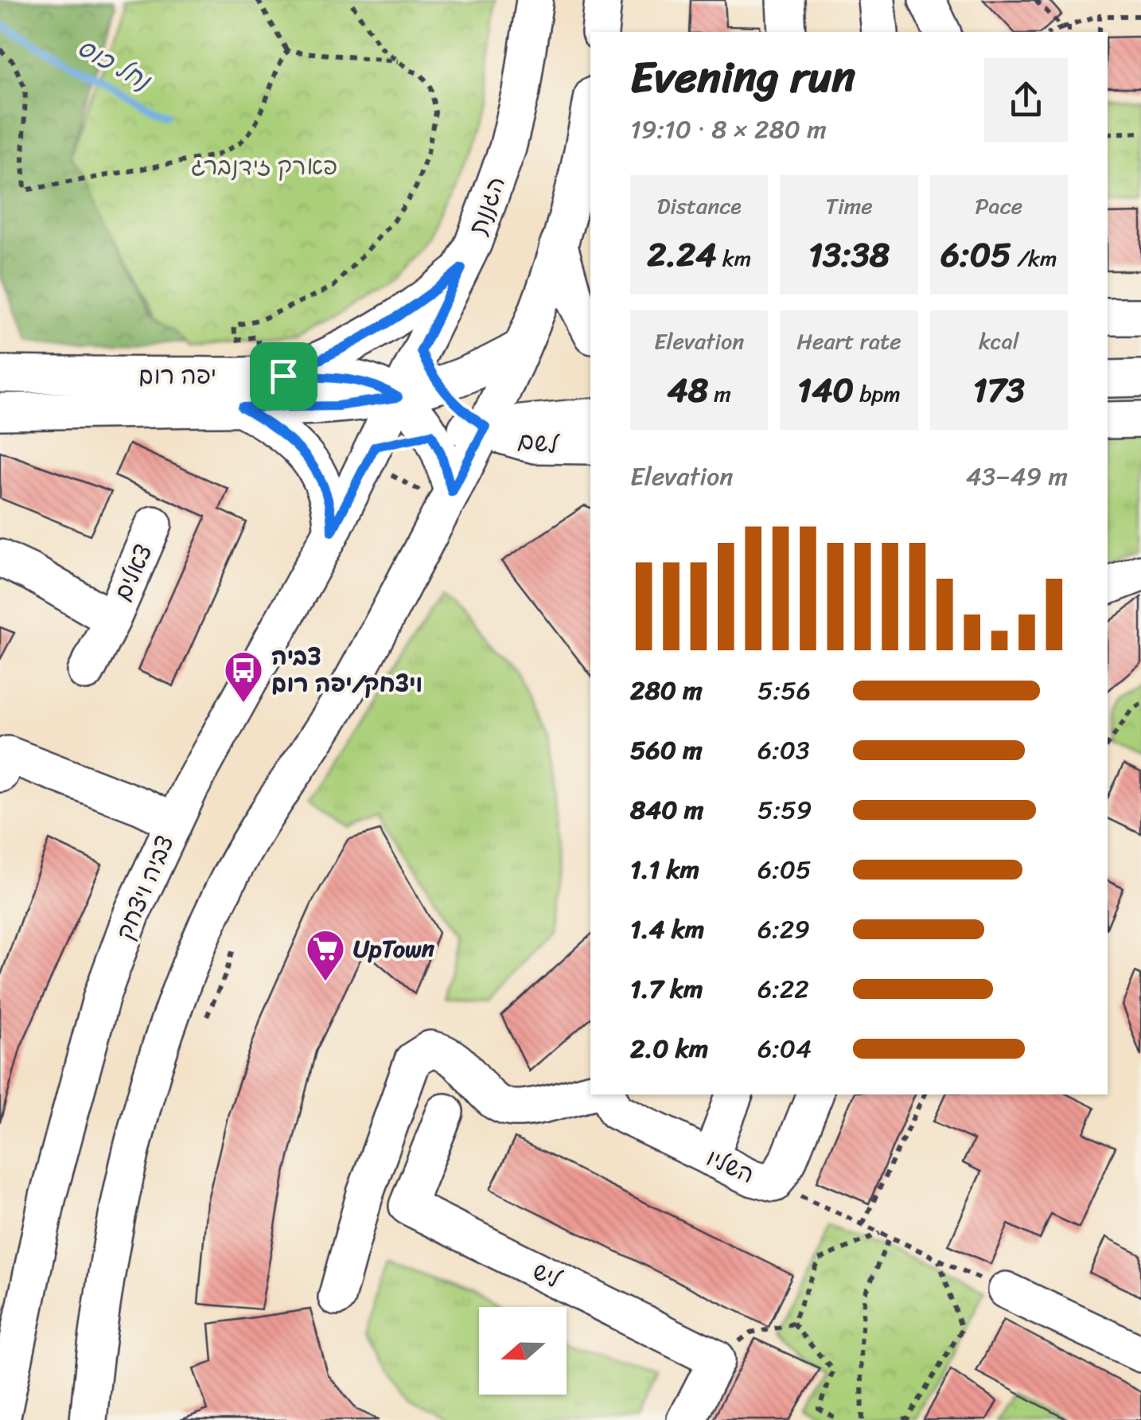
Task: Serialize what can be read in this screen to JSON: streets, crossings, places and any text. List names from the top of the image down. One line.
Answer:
{"streets":{"street":["הגננת","יפה רום","לשם","צאלים","צביה ויצחק","השליו","ליש"]},"crossings":[["הגננת","יפה רום"],["הגננת","לשם"],["הגננת","צביה ויצחק"],["יפה רום","לשם"],["יפה רום","צביה ויצחק"],["לשם","צביה ויצחק"]],"water":["נחל כוס"],"parks":["פארק זידנברג"],"places":{"bus stop":["צביה ויצחק/יפה רום"],"supermarket":["UpTown"]},"north":"left","page":{"heading":["Evening run","19:10 · 8 × 280 m"],"stats":[["Distance","2.24 km"],["Time","13:38"],["Pace","6:05 /km"],["Elevation","48 m"],["Heart rate","140 bpm"],["kcal","173"]],"chart":["Elevation","43–49 m"],"list":[{"name":"280 m","note":"5:56"},{"name":"560 m","note":"6:03"},{"name":"840 m","note":"5:59"},{"name":"1.1 km","note":"6:05"},{"name":"1.4 km","note":"6:29"},{"name":"1.7 km","note":"6:22"},{"name":"2.0 km","note":"6:04"}]}}
